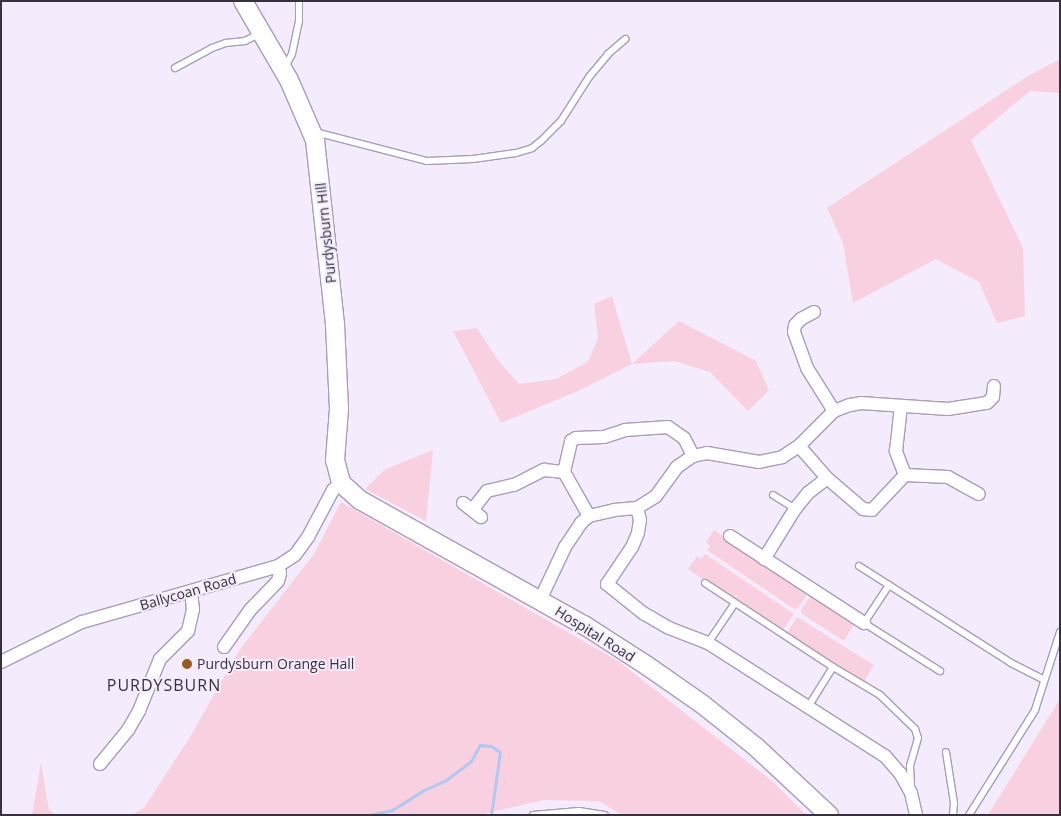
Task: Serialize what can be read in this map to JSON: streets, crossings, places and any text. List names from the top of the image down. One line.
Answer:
{"streets":{"main road":["Purdysburn Hill","Hospital Road"],"street":["Ballycoan Road"]},"crossings":[["Purdysburn Hill","Ballycoan Road"],["Purdysburn Hill","Hospital Road"],["Ballycoan Road","Hospital Road"]],"districts":["PURDYSBURN"],"places":["Purdysburn Orange Hall"]}
